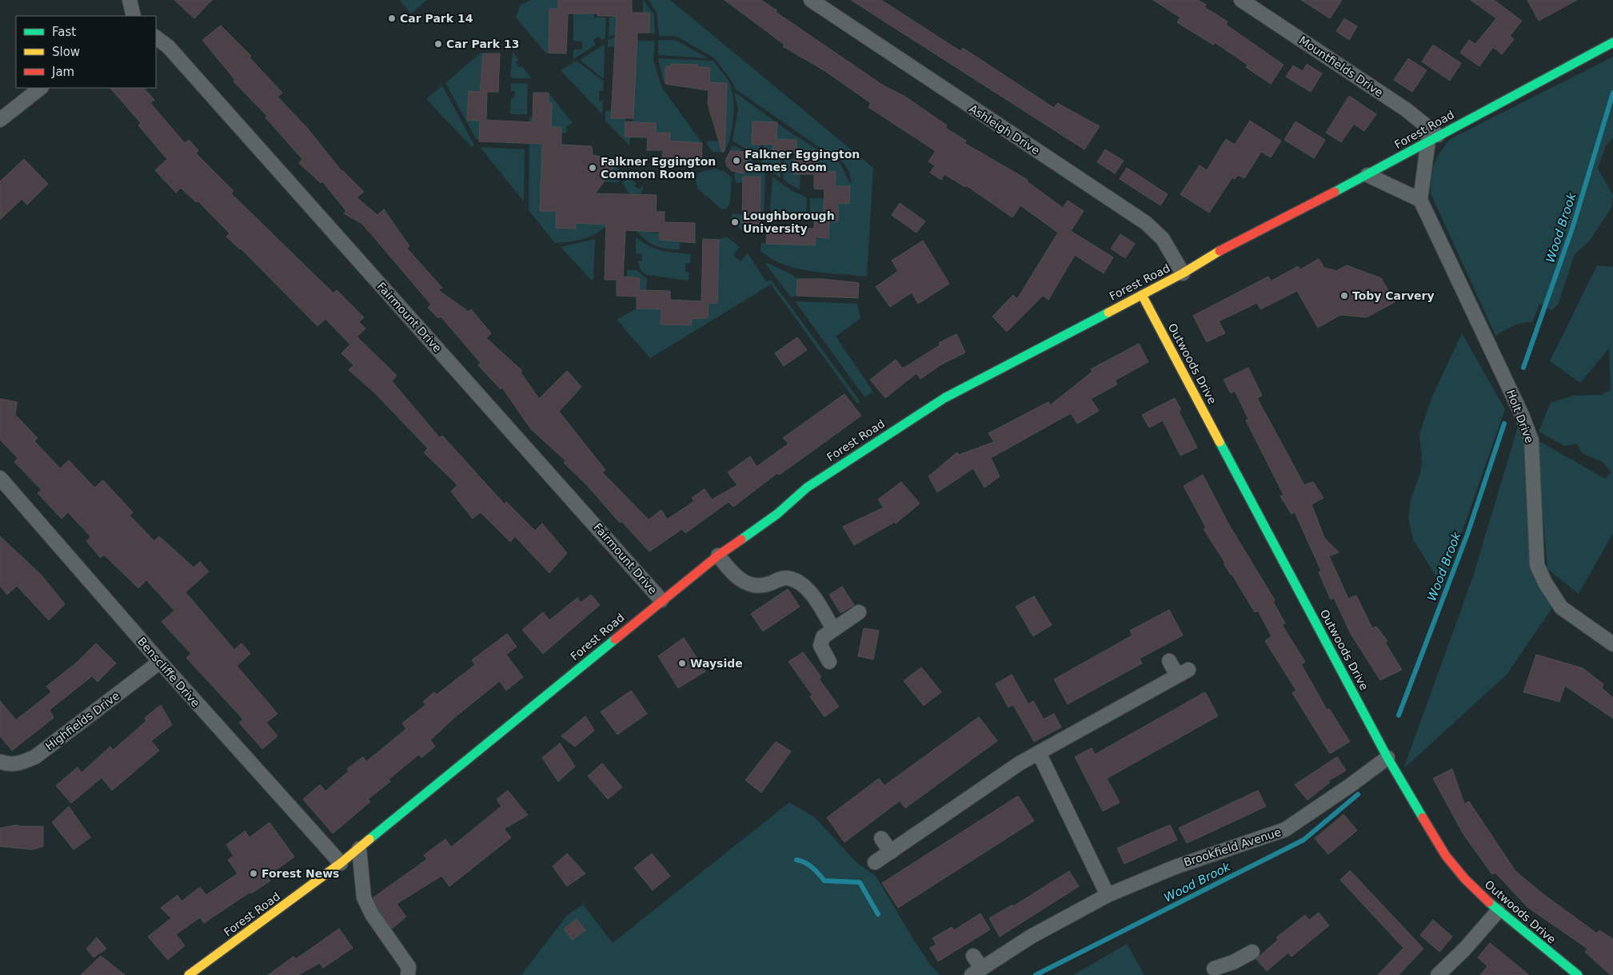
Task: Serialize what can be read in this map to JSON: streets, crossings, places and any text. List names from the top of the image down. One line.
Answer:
{"streets":{"street":["Mountfields Drive","Ashleigh Drive","Forest Road","Fairmount Drive","Outwoods Drive","Holt Drive","Benscliffe Drive","Highfields Drive","Brookfield Avenue"]},"crossings":[["Mountfields Drive","Forest Road"],["Ashleigh Drive","Forest Road"],["Forest Road","Fairmount Drive"],["Forest Road","Outwoods Drive"],["Forest Road","Benscliffe Drive"],["Outwoods Drive","Brookfield Avenue"],["Benscliffe Drive","Highfields Drive"]],"water":["Wood Brook"],"places":["Car Park 14","Car Park 13","Falkner Eggington Games Room","Falkner Eggington Common Room","Loughborough University","Toby Carvery","Wayside","Forest News"],"legend":["Fast","Slow","Jam"]}
